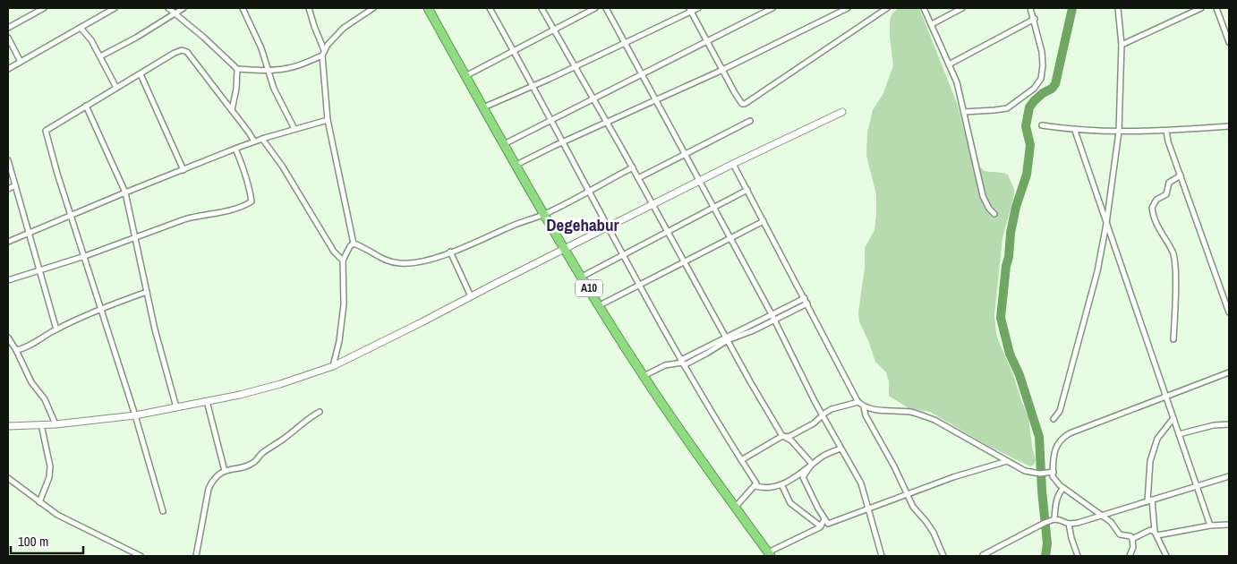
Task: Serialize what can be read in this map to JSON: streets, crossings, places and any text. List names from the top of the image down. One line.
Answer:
{"streets":{"highway":["A10"]},"districts":["Degehabur"],"scale_bar":"100 m"}
